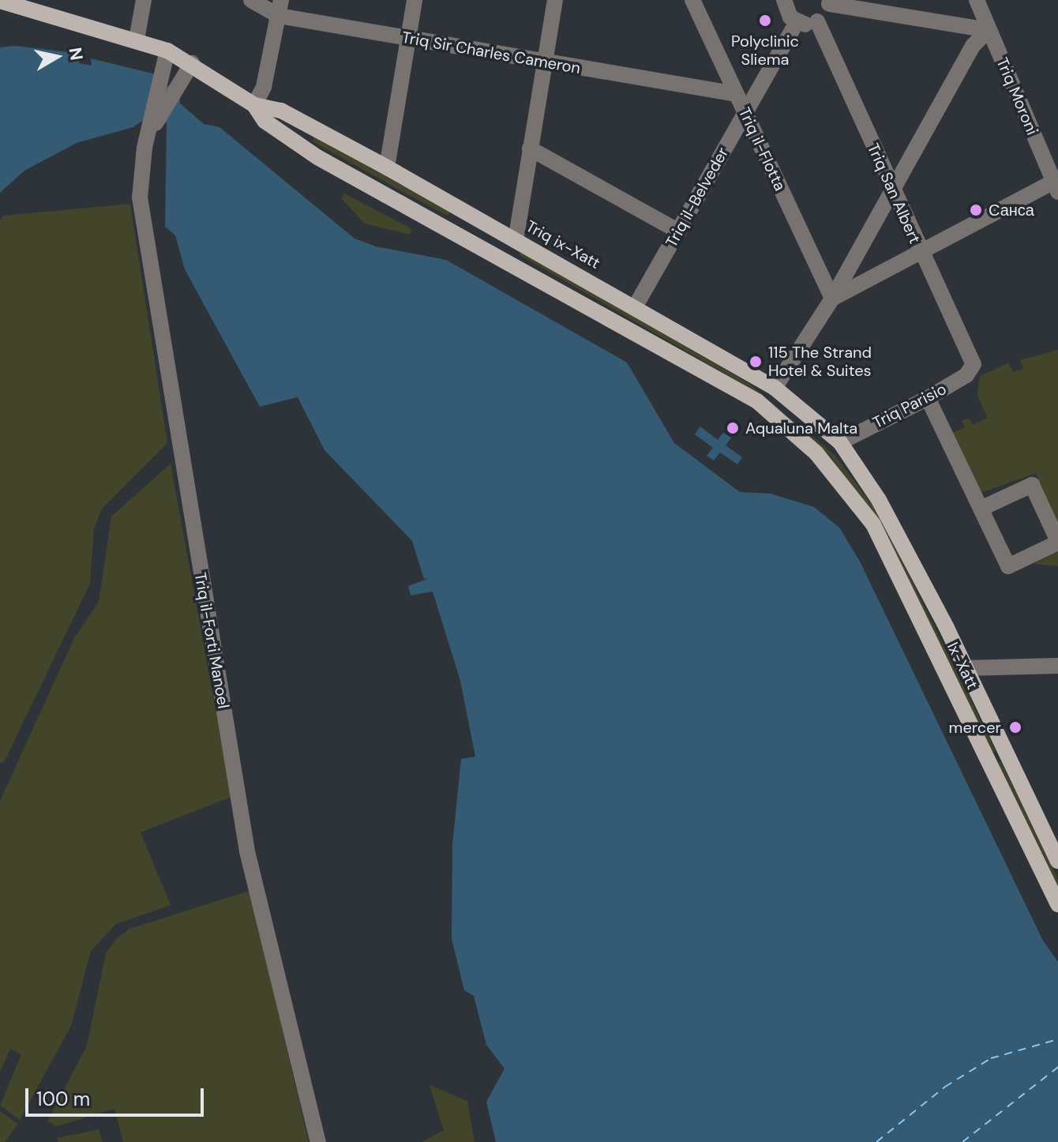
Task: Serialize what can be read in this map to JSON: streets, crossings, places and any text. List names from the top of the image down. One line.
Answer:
{"streets":{"main road":["Triq ix-Xatt","Ix-Xatt"],"street":["Triq Sir Charles Cameron","Triq Moroni","Triq il-Flotta","Triq San Albert","Triq il-Belveder","Triq Parisio","Triq il-Forti Manoel"]},"crossings":[["Triq Sir Charles Cameron","Triq il-Flotta"],["Triq il-Flotta","Triq il-Belveder"],["Triq San Albert","Triq Parisio"],["Triq il-Belveder","Triq ix-Xatt"],["Triq ix-Xatt","Triq Parisio"],["Triq ix-Xatt","Triq il-Forti Manoel"],["Triq ix-Xatt","Ix-Xatt"],["Triq Parisio","Ix-Xatt"]],"places":["Polyclinic Sliema","Санса","115 The Strand Hotel & Suites","Aqualuna Malta","mercer"],"scale_bar":"100 m","north":"right"}
